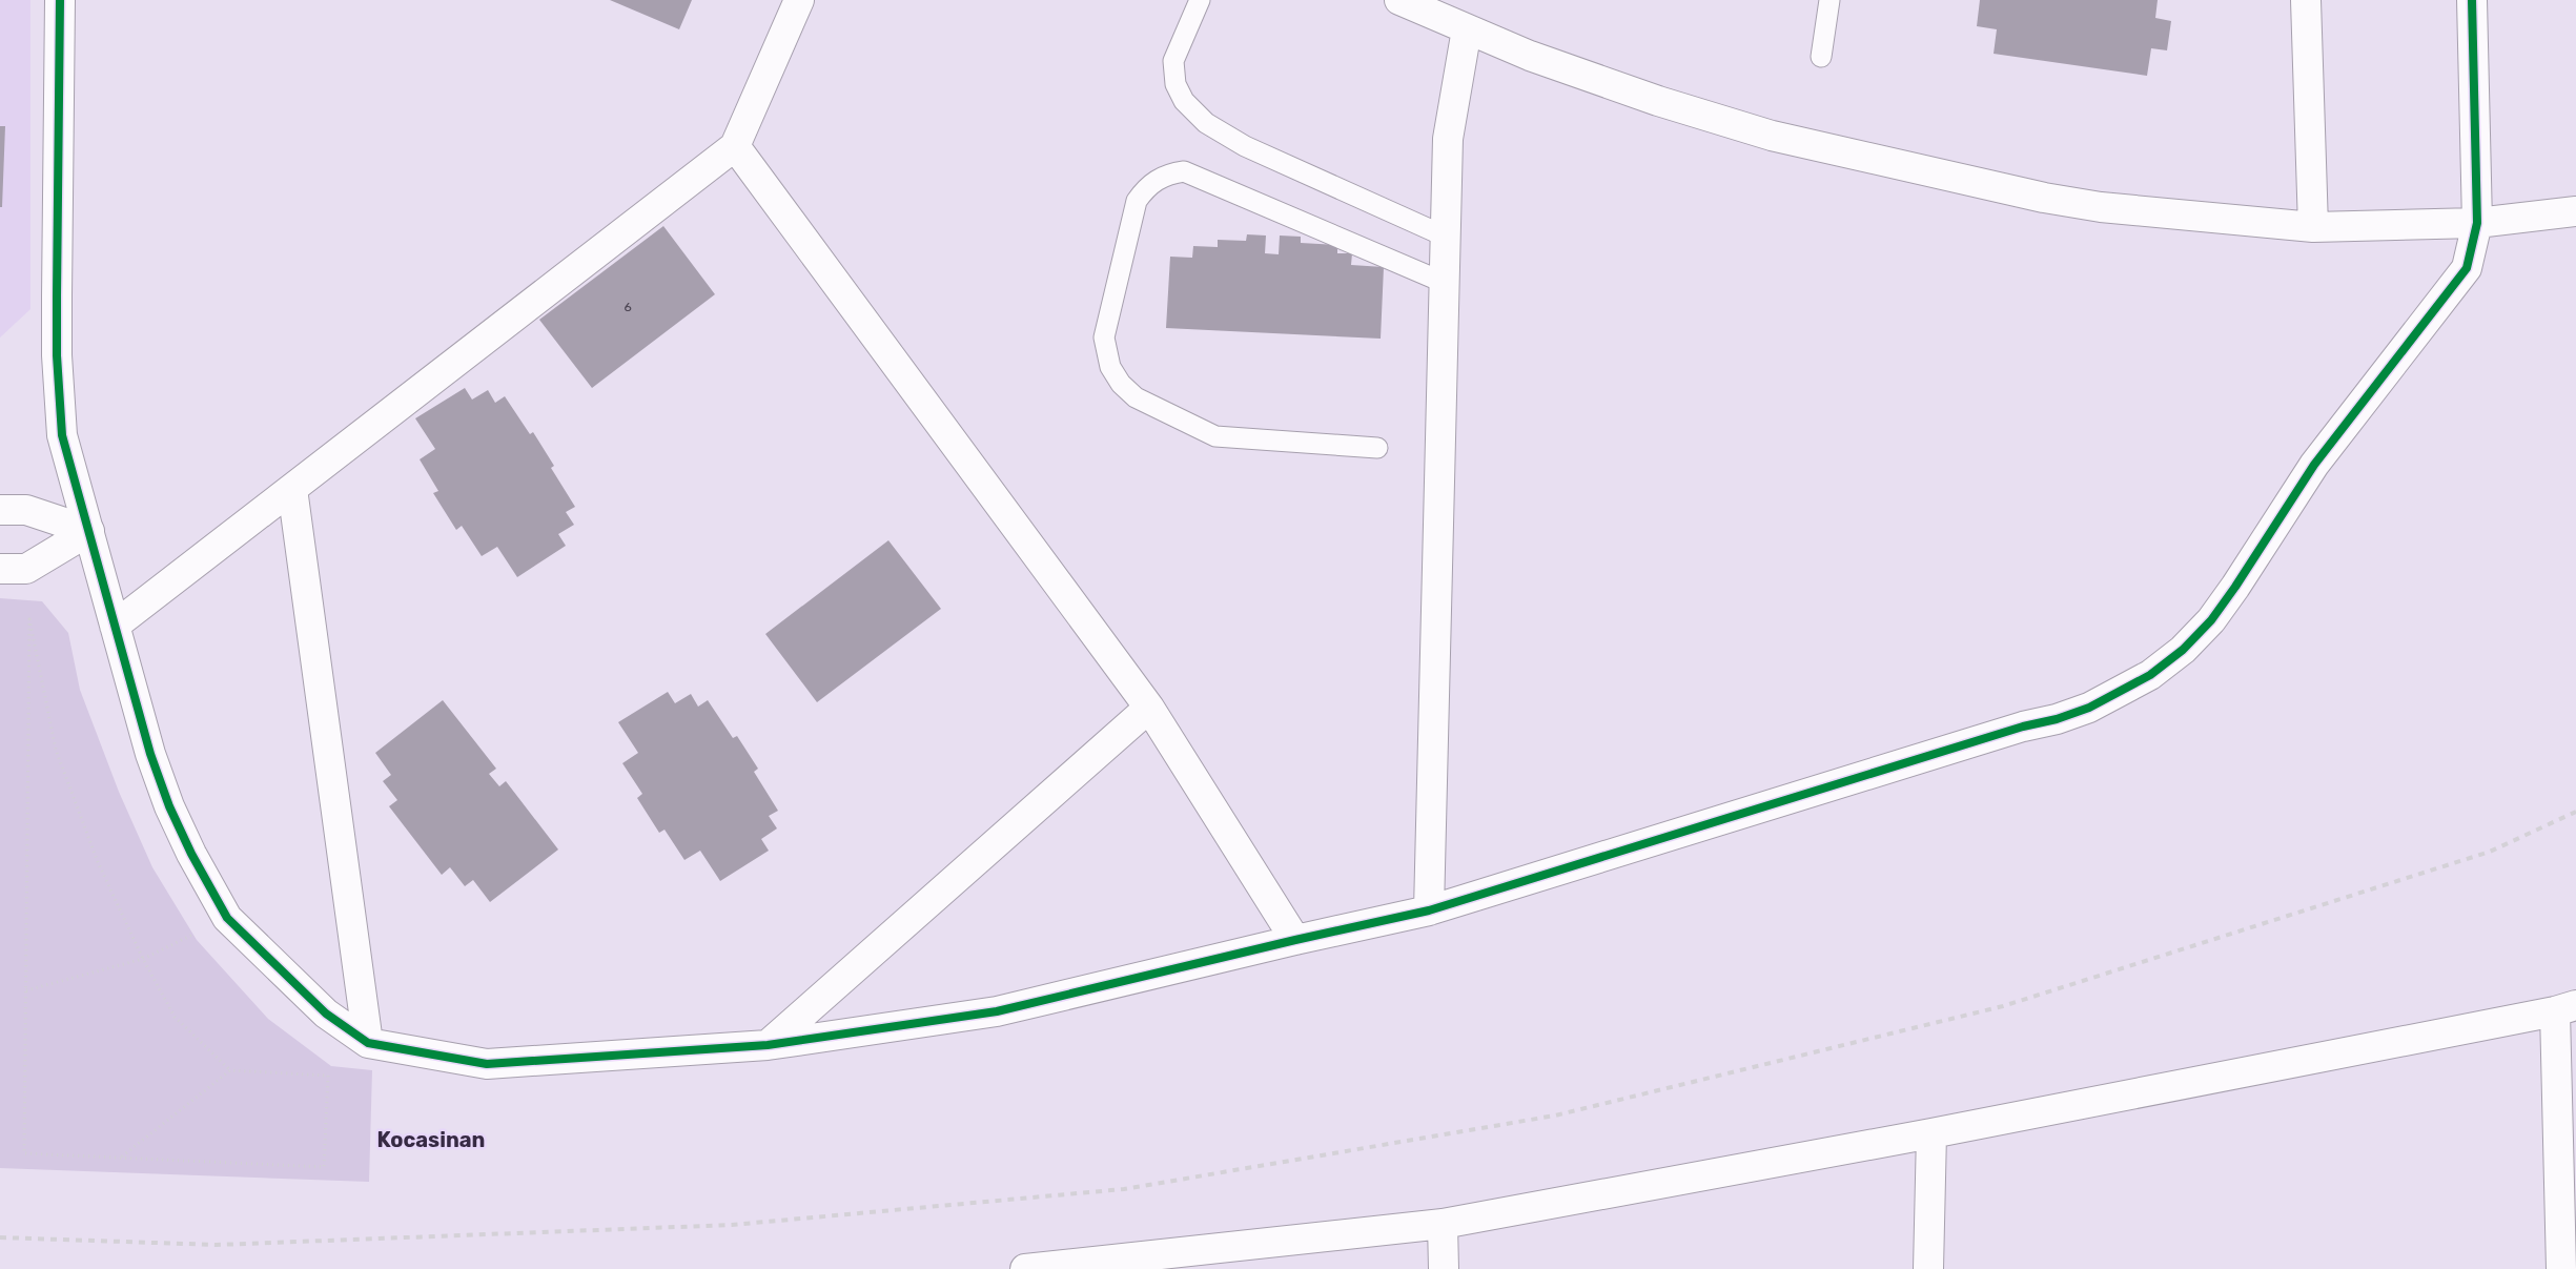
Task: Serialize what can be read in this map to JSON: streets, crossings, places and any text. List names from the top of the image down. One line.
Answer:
{"districts":["Kocasinan"],"house_numbers":["6"]}
